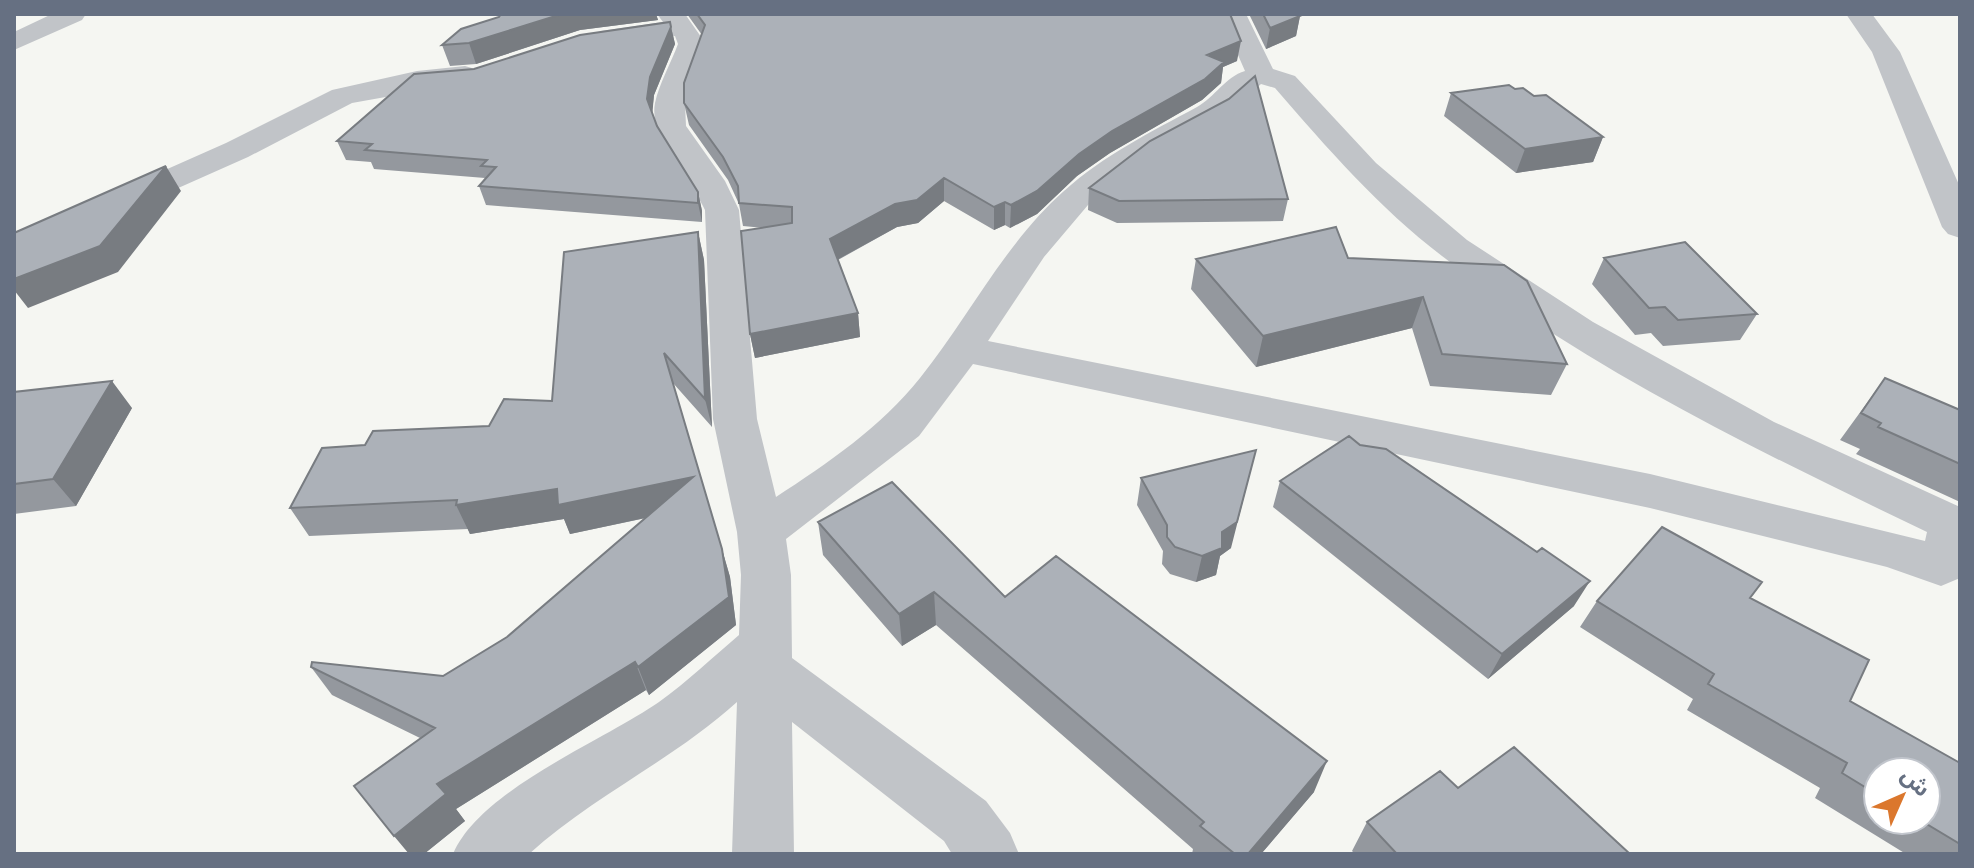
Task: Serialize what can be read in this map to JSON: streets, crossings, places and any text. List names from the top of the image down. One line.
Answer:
{"north":"top right"}
